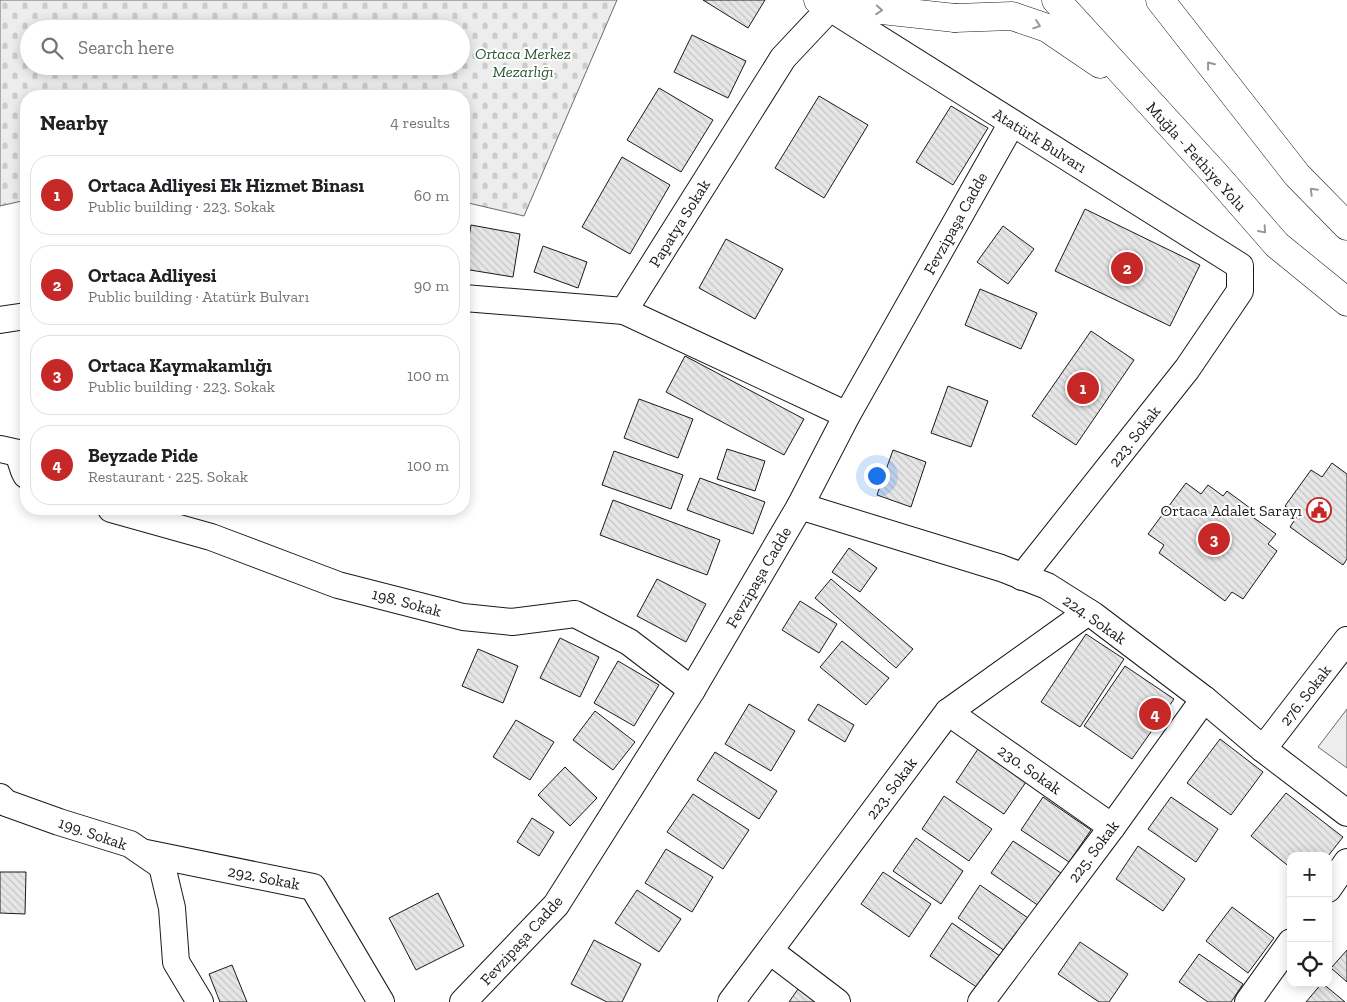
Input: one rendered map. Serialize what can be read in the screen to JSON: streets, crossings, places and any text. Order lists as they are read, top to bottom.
{
  "streets": {
    "main road": ["Muğla - Fethiye Yolu"],
    "street": [
      "Atatürk Bulvarı",
      "Papatya Sokak",
      "Fevzipaşa Cadde",
      "223. Sokak",
      "198. Sokak",
      "224. Sokak",
      "276. Sokak",
      "230. Sokak",
      "199. Sokak",
      "225. Sokak",
      "292. Sokak"
    ]
  },
  "crossings": [
    ["Atatürk Bulvarı", "Papatya Sokak"],
    ["Atatürk Bulvarı", "Fevzipaşa Cadde"],
    ["Atatürk Bulvarı", "223. Sokak"],
    ["Fevzipaşa Cadde", "198. Sokak"],
    ["Fevzipaşa Cadde", "224. Sokak"],
    ["223. Sokak", "224. Sokak"],
    ["223. Sokak", "230. Sokak"],
    ["224. Sokak", "276. Sokak"],
    ["224. Sokak", "225. Sokak"],
    ["230. Sokak", "225. Sokak"],
    ["199. Sokak", "292. Sokak"]
  ],
  "parks": ["Ortaca Merkez Mezarlığı"],
  "places": {
    "public building": ["Ortaca Adalet Sarayı"]
  },
  "page": {
    "search": "Search here",
    "heading": ["Nearby", "4 results"],
    "list": [
      {
        "mark": "1",
        "name": "Ortaca Adliyesi Ek Hizmet Binası",
        "note": "Public building · 223. Sokak",
        "value": "60 m"
      },
      {
        "mark": "2",
        "name": "Ortaca Adliyesi",
        "note": "Public building · Atatürk Bulvarı",
        "value": "90 m"
      },
      {
        "mark": "3",
        "name": "Ortaca Kaymakamlığı",
        "note": "Public building · 223. Sokak",
        "value": "100 m"
      },
      {
        "mark": "4",
        "name": "Beyzade Pide",
        "note": "Restaurant · 225. Sokak",
        "value": "100 m"
      }
    ],
    "pins": [
      "2",
      "1",
      "3",
      "4"
    ],
    "map_buttons": ["+", "−"]
  }
}
